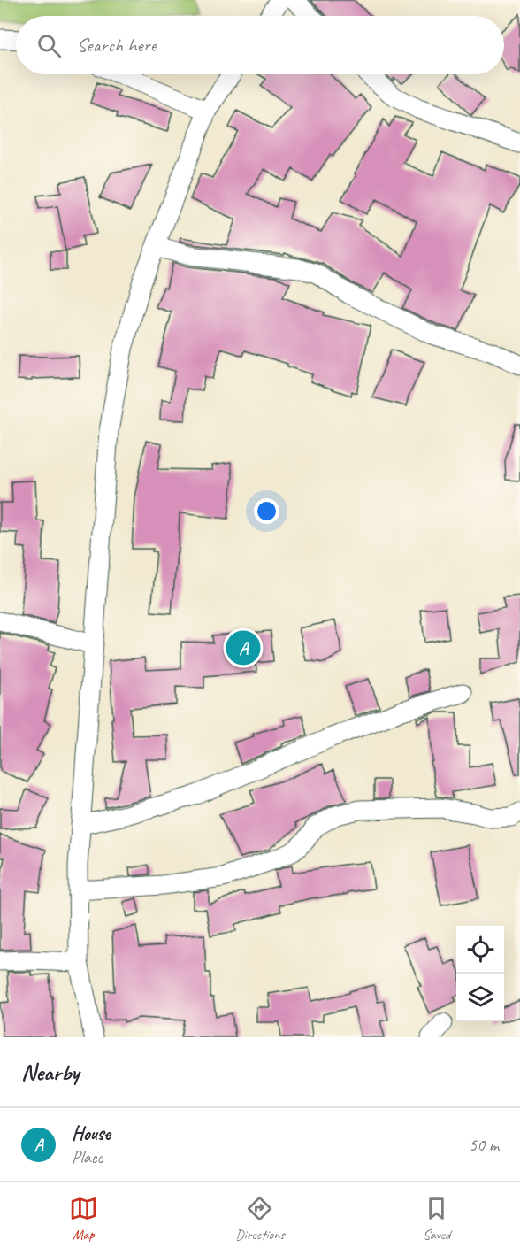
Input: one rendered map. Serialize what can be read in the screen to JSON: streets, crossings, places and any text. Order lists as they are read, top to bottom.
{
  "page": {
    "search": "Search here",
    "pins": "A",
    "heading": "Nearby",
    "list": [
      {
        "mark": "A",
        "name": "House",
        "note": "Place",
        "value": "50 m"
      }
    ],
    "nav": ["Map", "Directions", "Saved"]
  }
}
